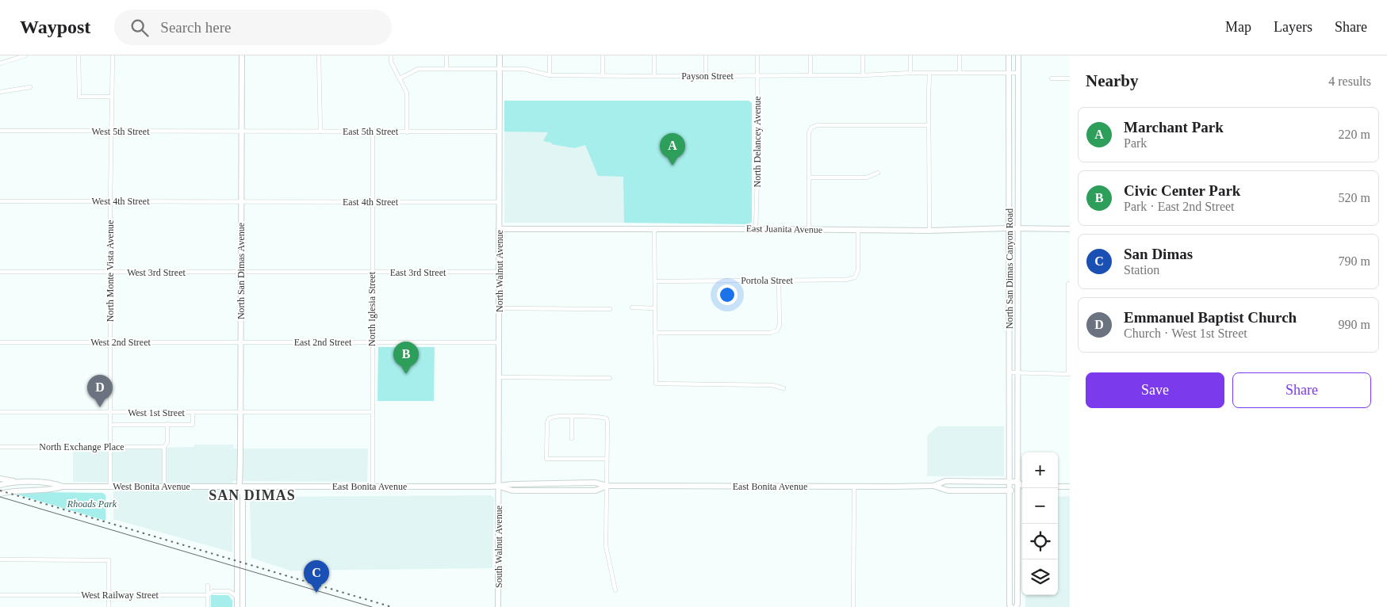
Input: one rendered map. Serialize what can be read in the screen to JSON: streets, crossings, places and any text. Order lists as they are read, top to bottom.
{
  "streets": {
    "main road": [
      "East Juanita Avenue",
      "North San Dimas Canyon Road",
      "North San Dimas Avenue",
      "North Walnut Avenue",
      "West Bonita Avenue",
      "East Bonita Avenue",
      "South Walnut Avenue"
    ],
    "street": [
      "Payson Street",
      "West 5th Street",
      "East 5th Street",
      "North Delancey Avenue",
      "West 4th Street",
      "East 4th Street",
      "North Monte Vista Avenue",
      "West 3rd Street",
      "East 3rd Street",
      "Portola Street",
      "North Iglesia Street",
      "West 2nd Street",
      "East 2nd Street",
      "West 1st Street",
      "North Exchange Place",
      "West Railway Street"
    ]
  },
  "crossings": [
    ["Payson Street", "North Delancey Avenue"],
    ["Payson Street", "North San Dimas Canyon Road"],
    ["Payson Street", "North Walnut Avenue"],
    ["West 5th Street", "East 5th Street"],
    ["West 5th Street", "North Monte Vista Avenue"],
    ["West 5th Street", "North San Dimas Avenue"],
    ["East 5th Street", "North San Dimas Avenue"],
    ["East 5th Street", "North Walnut Avenue"],
    ["East 5th Street", "North Iglesia Street"],
    ["North Delancey Avenue", "East Juanita Avenue"],
    ["West 4th Street", "East 4th Street"],
    ["West 4th Street", "North Monte Vista Avenue"],
    ["West 4th Street", "North San Dimas Avenue"],
    ["East 4th Street", "North San Dimas Avenue"],
    ["East 4th Street", "North Walnut Avenue"],
    ["East 4th Street", "North Iglesia Street"],
    ["East Juanita Avenue", "North San Dimas Canyon Road"],
    ["East Juanita Avenue", "North Walnut Avenue"],
    ["East Juanita Avenue", "Portola Street"],
    ["North San Dimas Canyon Road", "East Bonita Avenue"],
    ["North Monte Vista Avenue", "West 3rd Street"],
    ["North Monte Vista Avenue", "West 2nd Street"],
    ["North Monte Vista Avenue", "West 1st Street"],
    ["North Monte Vista Avenue", "North Exchange Place"],
    ["North Monte Vista Avenue", "West Bonita Avenue"],
    ["North San Dimas Avenue", "West 3rd Street"],
    ["North San Dimas Avenue", "East 3rd Street"],
    ["North San Dimas Avenue", "West 2nd Street"],
    ["North San Dimas Avenue", "East 2nd Street"],
    ["North San Dimas Avenue", "West 1st Street"],
    ["North San Dimas Avenue", "West Bonita Avenue"],
    ["North San Dimas Avenue", "East Bonita Avenue"],
    ["North Walnut Avenue", "East 3rd Street"],
    ["North Walnut Avenue", "East 2nd Street"],
    ["North Walnut Avenue", "East Bonita Avenue"],
    ["North Walnut Avenue", "South Walnut Avenue"],
    ["West 3rd Street", "East 3rd Street"],
    ["East 3rd Street", "North Iglesia Street"],
    ["North Iglesia Street", "East 2nd Street"],
    ["North Iglesia Street", "West 1st Street"],
    ["North Iglesia Street", "East Bonita Avenue"],
    ["West 2nd Street", "East 2nd Street"],
    ["West Bonita Avenue", "East Bonita Avenue"],
    ["East Bonita Avenue", "South Walnut Avenue"]
  ],
  "districts": ["SAN DIMAS"],
  "parks": ["Rhoads Park"],
  "page": {
    "header": "Waypost",
    "search": "Search here",
    "nav": ["Map", "Layers", "Share"],
    "heading": ["Nearby", "4 results"],
    "list": [
      {
        "mark": "A",
        "name": "Marchant Park",
        "note": "Park",
        "value": "220 m"
      },
      {
        "mark": "B",
        "name": "Civic Center Park",
        "note": "Park · East 2nd Street",
        "value": "520 m"
      },
      {
        "mark": "C",
        "name": "San Dimas",
        "note": "Station",
        "value": "790 m"
      },
      {
        "mark": "D",
        "name": "Emmanuel Baptist Church",
        "note": "Church · West 1st Street",
        "value": "990 m"
      }
    ],
    "pins": [
      "A",
      "B",
      "D",
      "C"
    ],
    "buttons": ["Save", "Share"],
    "map_buttons": ["+", "−"]
  }
}
